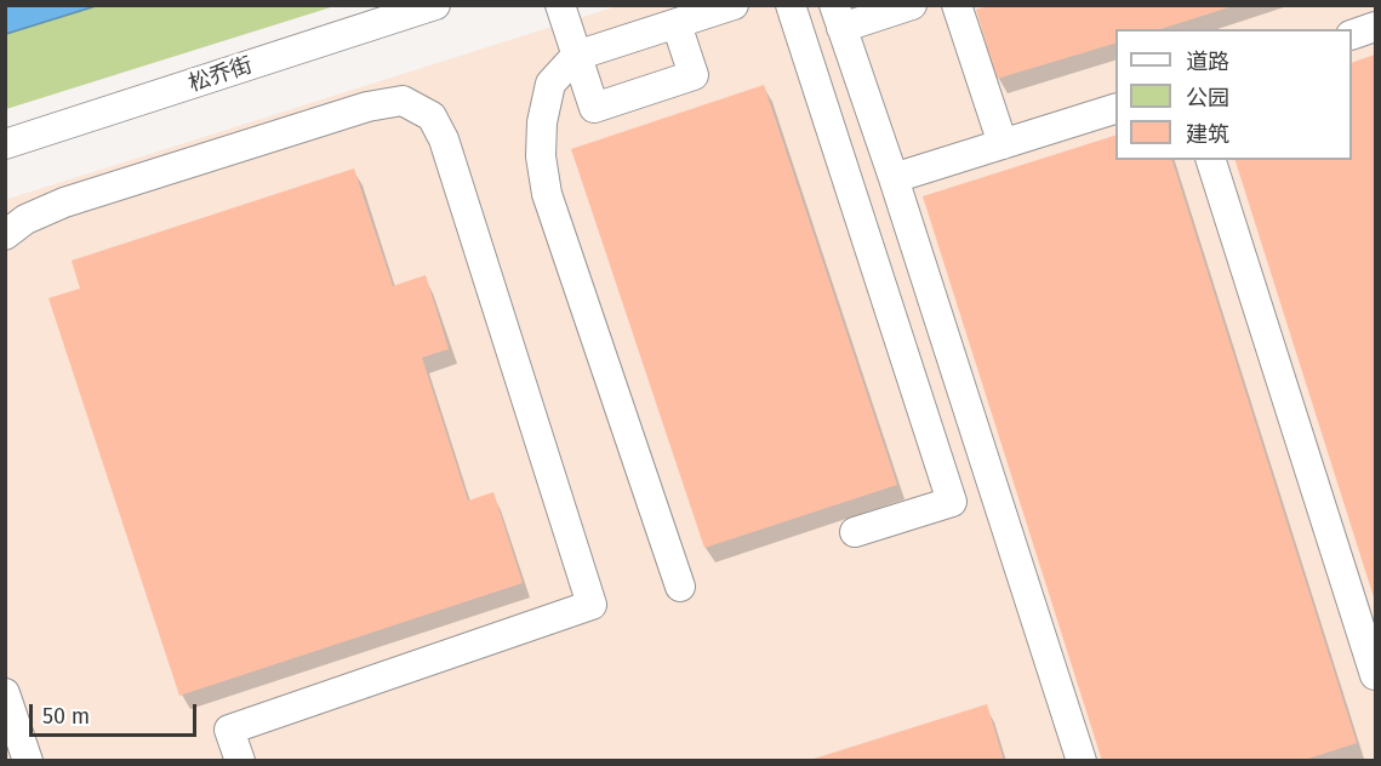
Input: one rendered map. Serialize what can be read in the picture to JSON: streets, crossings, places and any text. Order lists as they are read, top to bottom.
{
  "streets": {
    "street": ["松乔街"]
  },
  "legend": ["道路", "公园", "建筑"],
  "scale_bar": "50 m"
}
